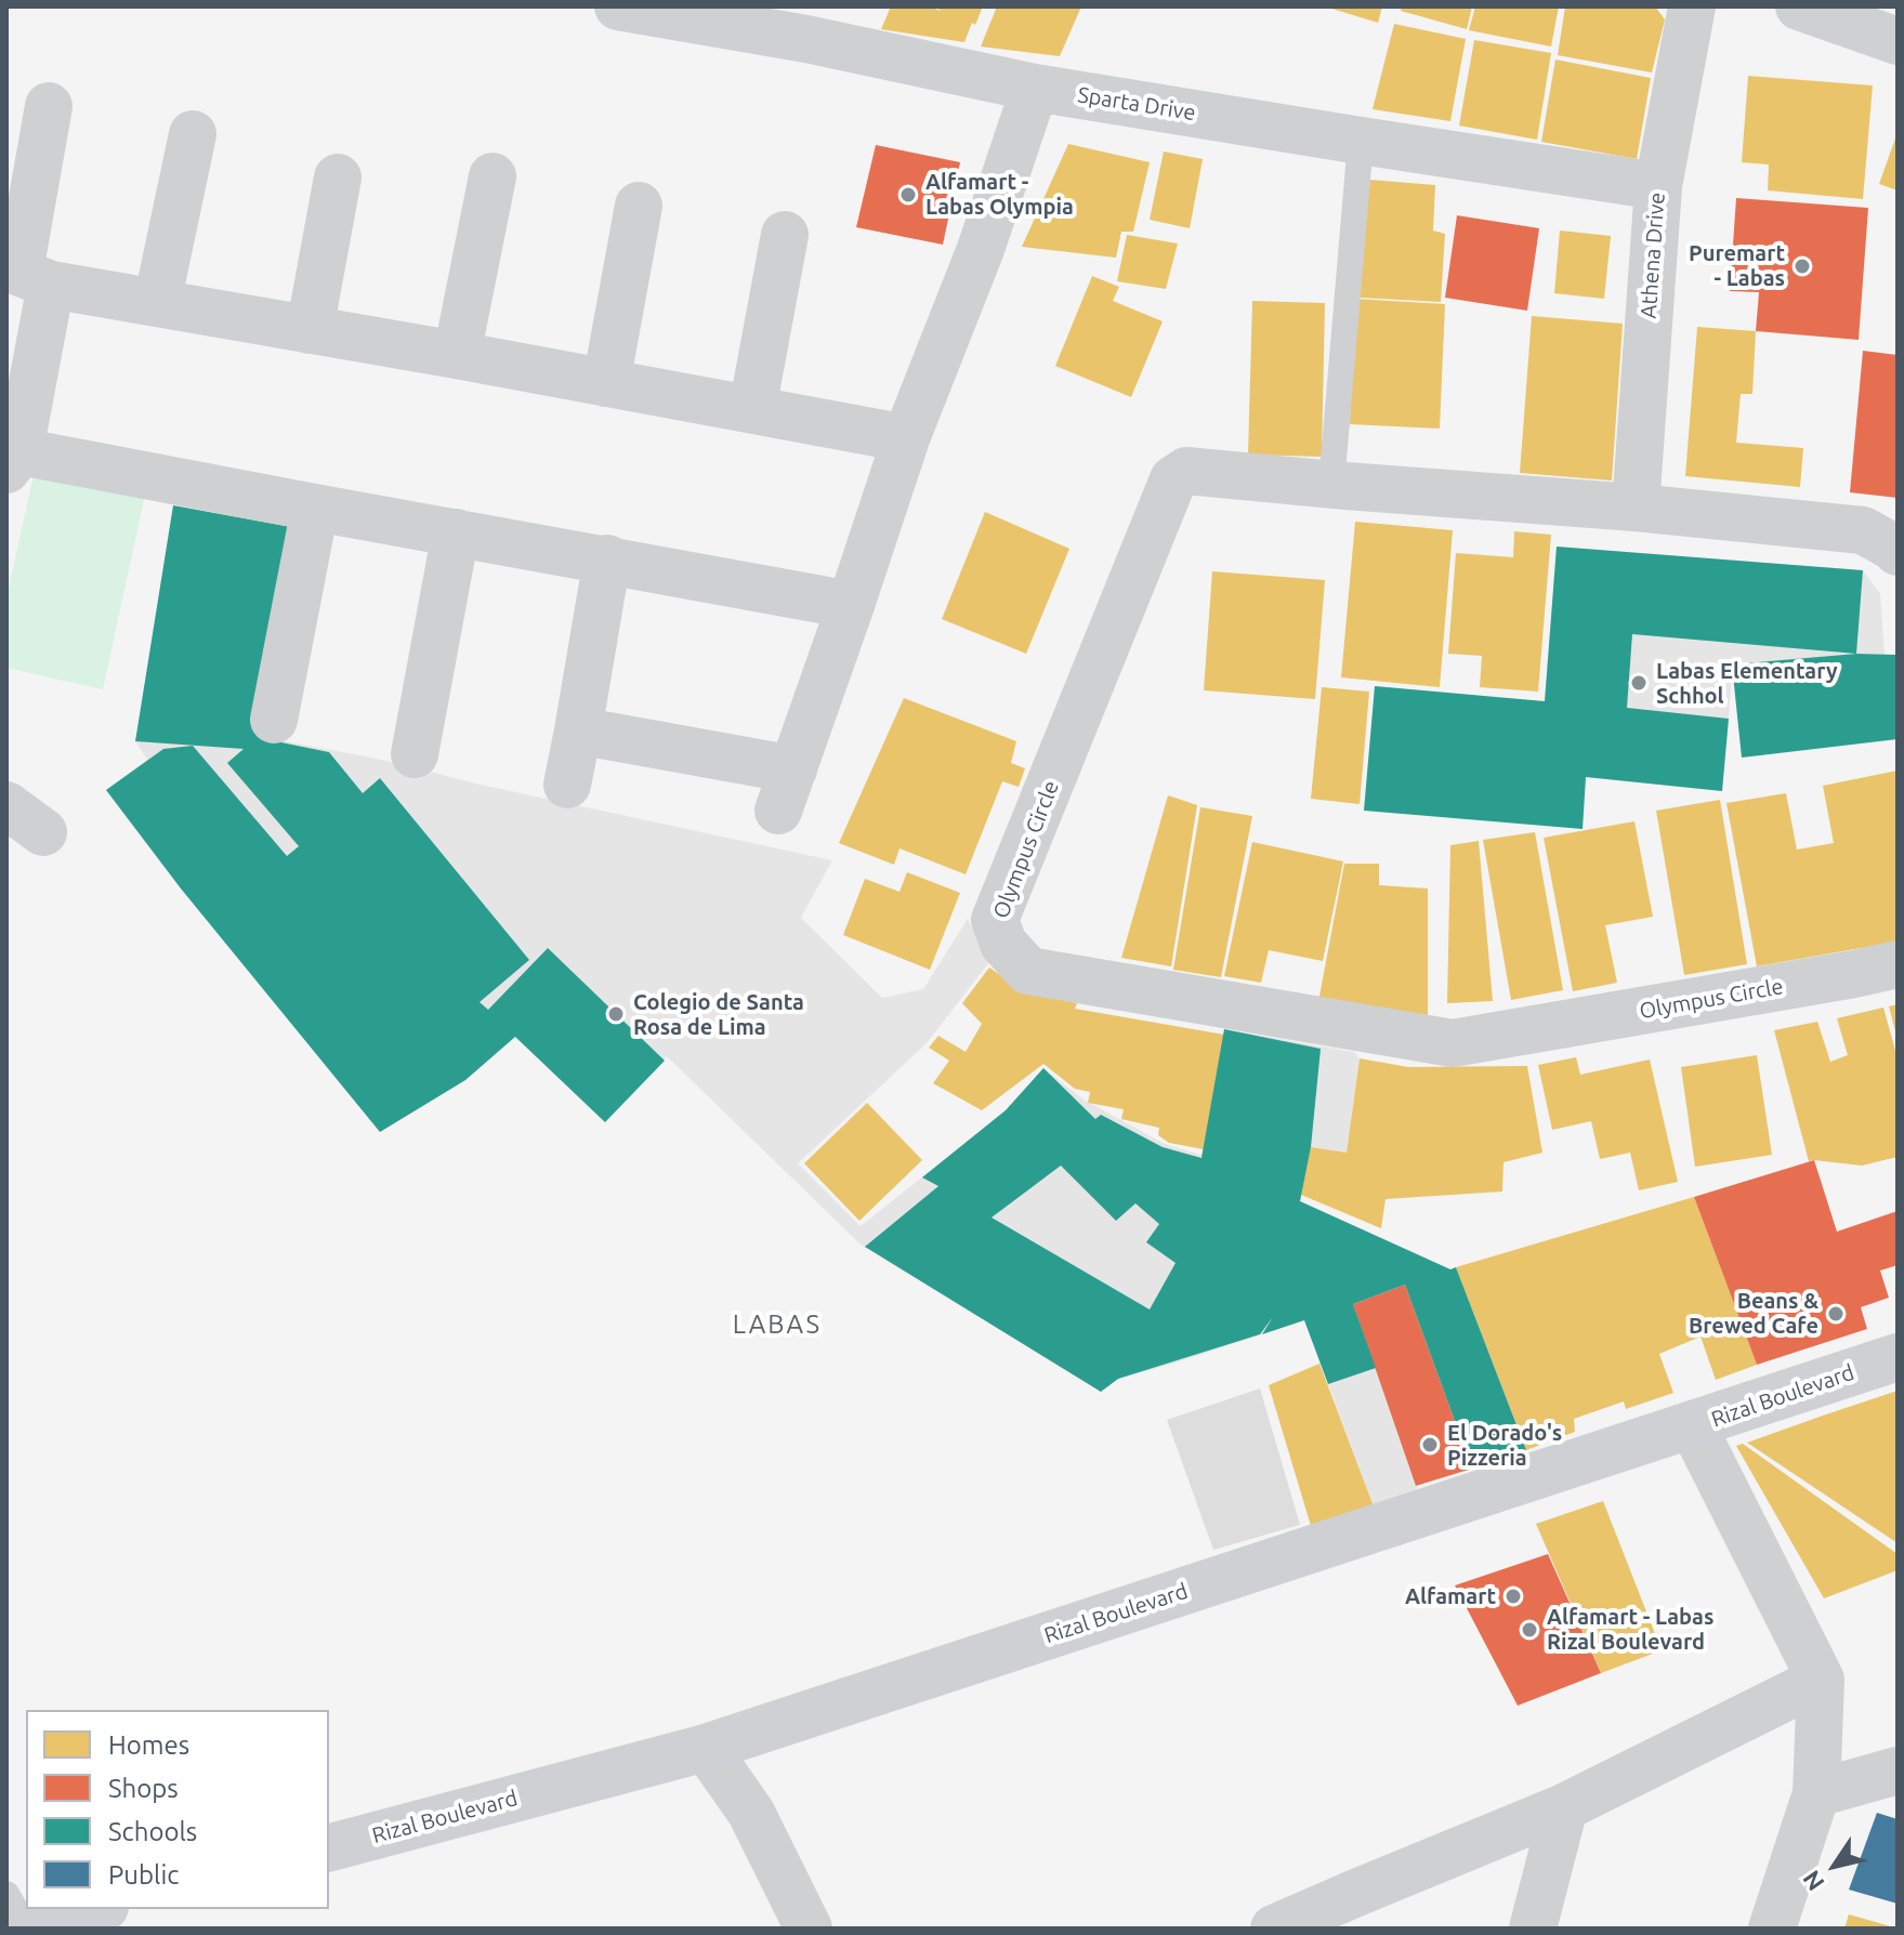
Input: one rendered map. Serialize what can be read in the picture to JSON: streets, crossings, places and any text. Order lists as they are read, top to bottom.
{
  "streets": {
    "main road": ["Rizal Boulevard"],
    "street": ["Sparta Drive", "Athena Drive", "Olympus Circle"]
  },
  "crossings": [
    ["Sparta Drive", "Athena Drive"],
    ["Athena Drive", "Olympus Circle"]
  ],
  "districts": ["LABAS"],
  "places": [
    "Alfamart - Labas Olympia",
    "Puremart - Labas",
    "Labas Elementary Schhol",
    "Colegio de Santa Rosa de Lima",
    "Beans & Brewed Cafe",
    "El Dorado's Pizzeria",
    "Alfamart",
    "Alfamart - Labas Rizal Boulevard"
  ],
  "legend": [
    "Homes",
    "Shops",
    "Schools",
    "Public"
  ],
  "north": "bottom left"
}
